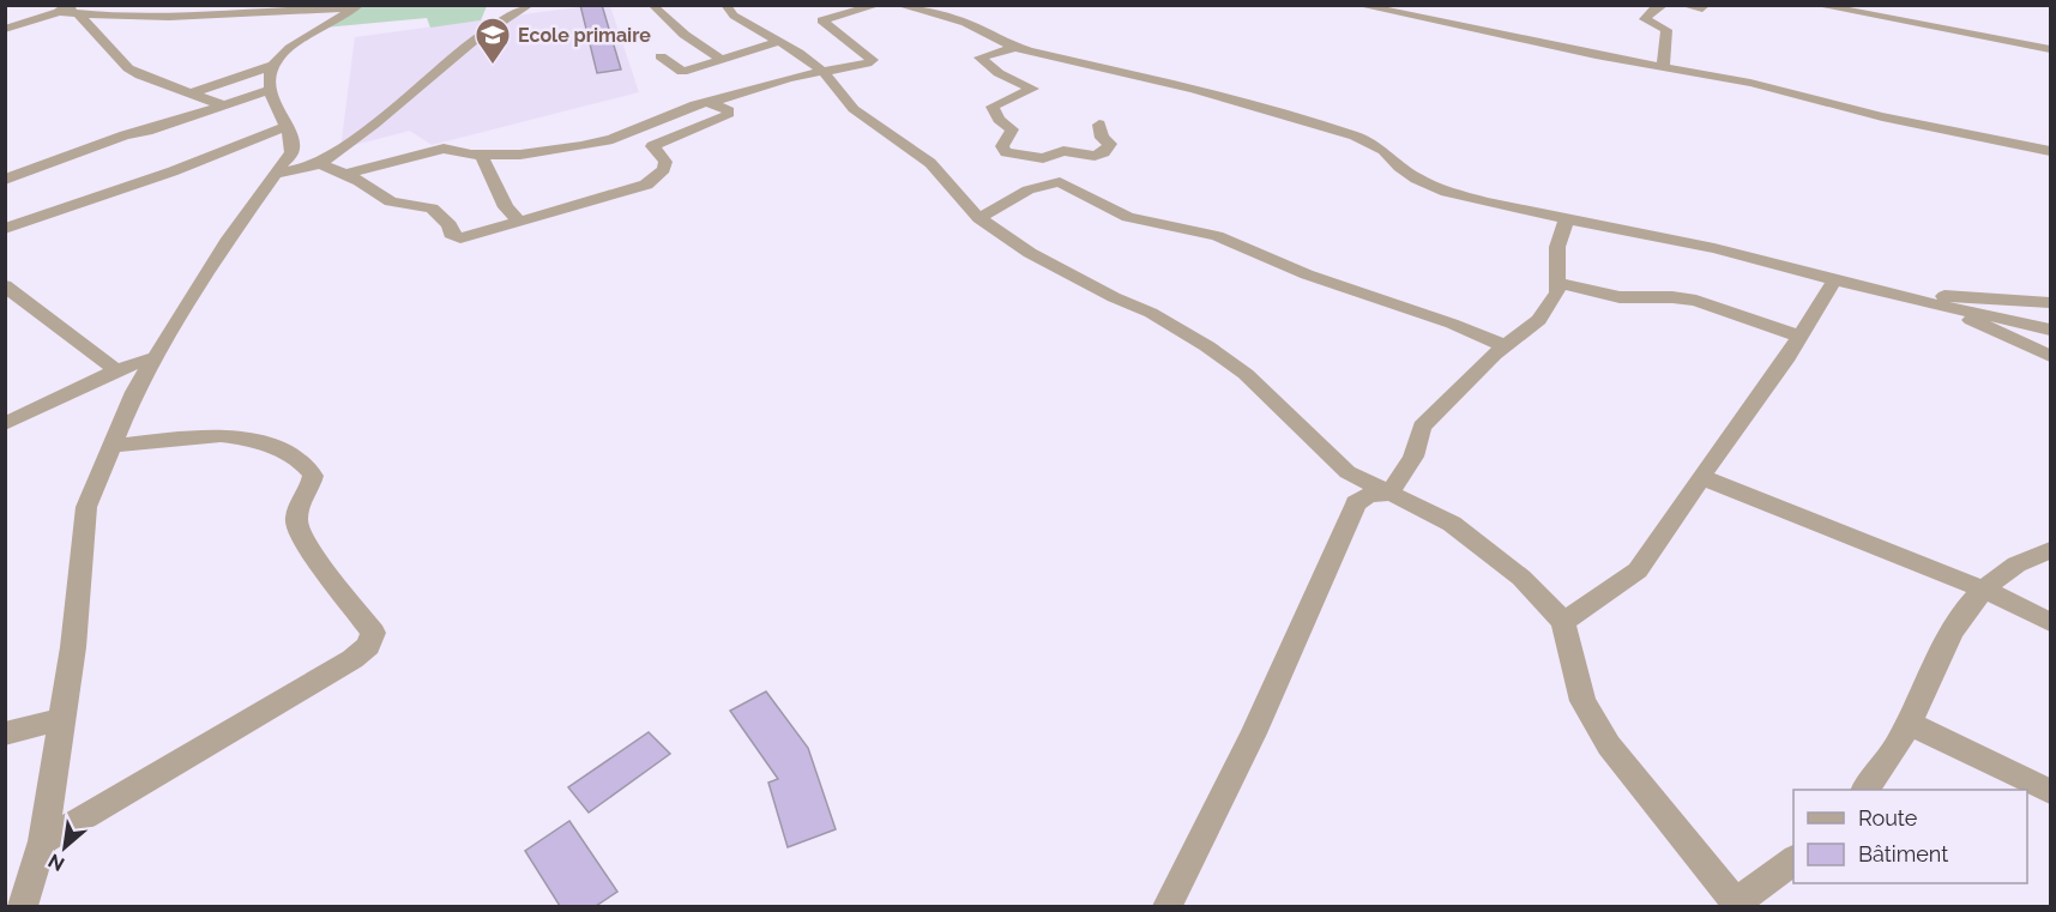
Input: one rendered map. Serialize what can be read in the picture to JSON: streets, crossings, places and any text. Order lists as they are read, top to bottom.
{
  "places": {
    "school or university": ["Ecole primaire"]
  },
  "legend": ["Route", "Bâtiment"],
  "north": "bottom left"
}
